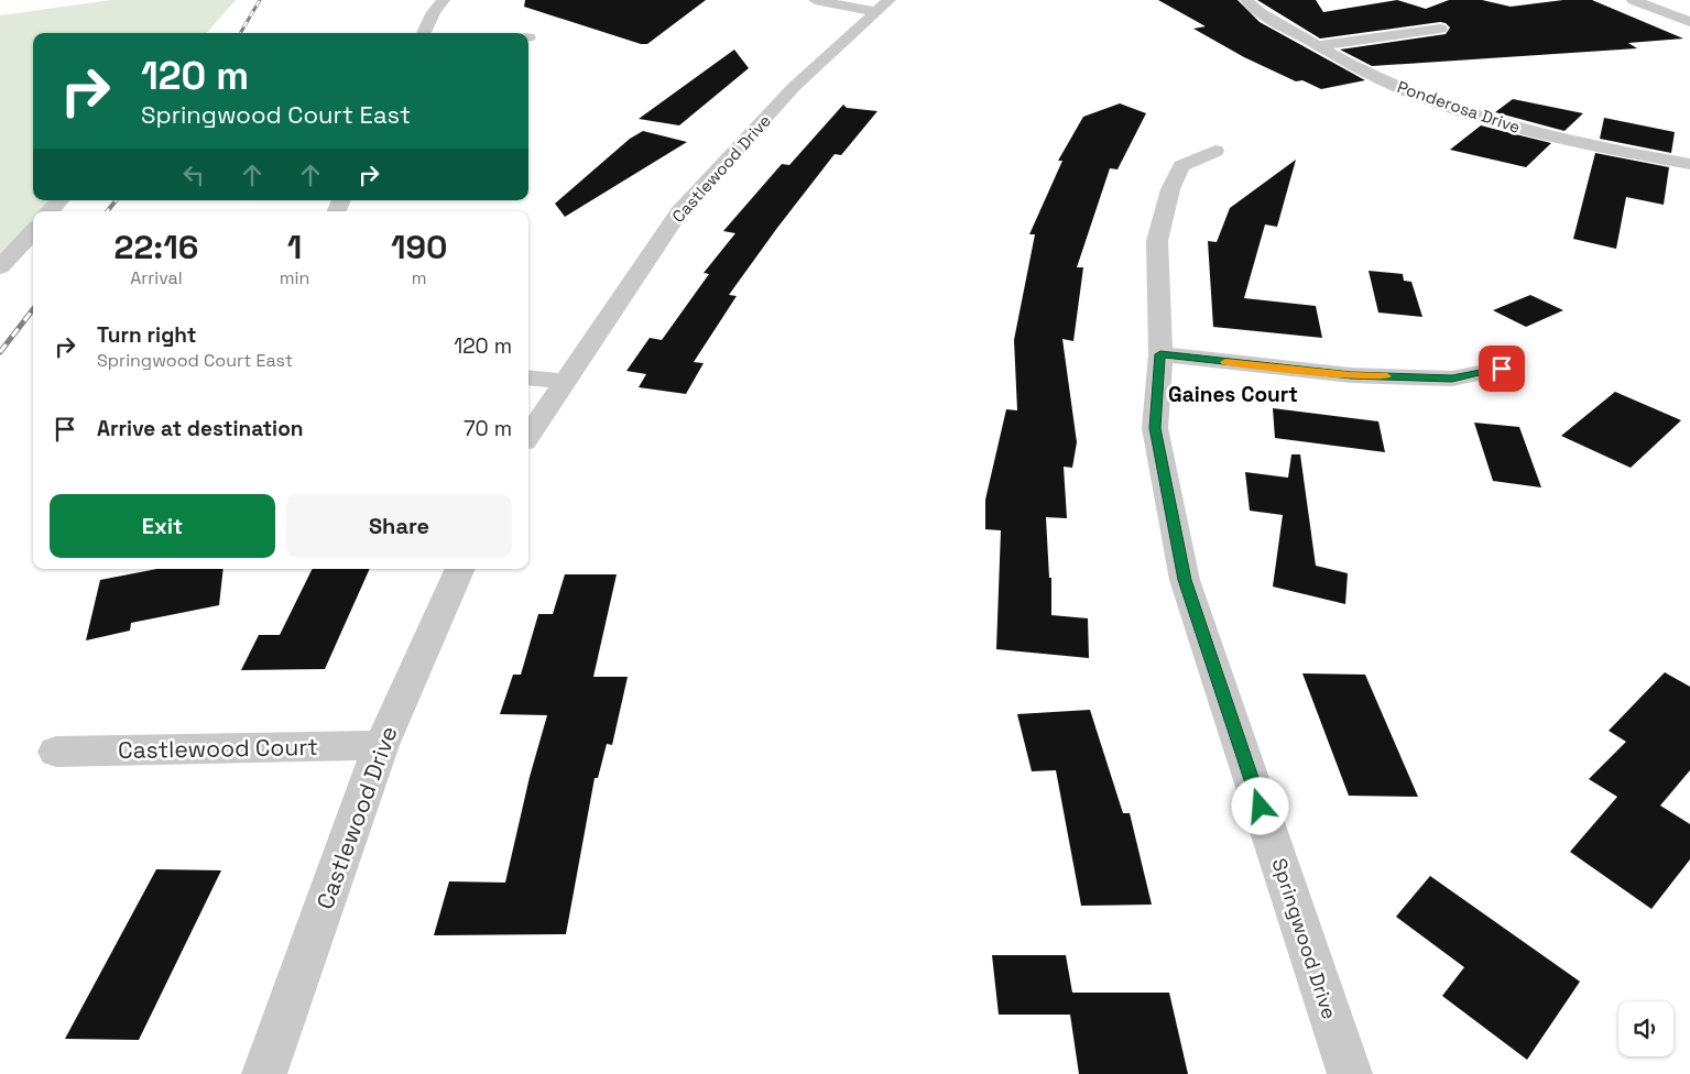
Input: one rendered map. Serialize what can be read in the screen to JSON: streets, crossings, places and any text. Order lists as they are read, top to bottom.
{
  "streets": {
    "street": [
      "Ponderosa Drive",
      "Castlewood Drive",
      "Castlewood Court",
      "Springwood Drive"
    ]
  },
  "crossings": [
    ["Castlewood Drive", "Castlewood Court"]
  ],
  "districts": ["Gaines Court"],
  "page": {
    "turn": ["120 m", "Springwood Court East"],
    "eta": [
      "22:16",
      "Arrival",
      "1",
      "min",
      "190",
      "m"
    ],
    "list": [
      {
        "name": "Turn right",
        "note": "Springwood Court East",
        "value": "120 m"
      },
      {
        "name": "Arrive at destination",
        "value": "70 m"
      }
    ],
    "buttons": ["Exit", "Share"]
  }
}
